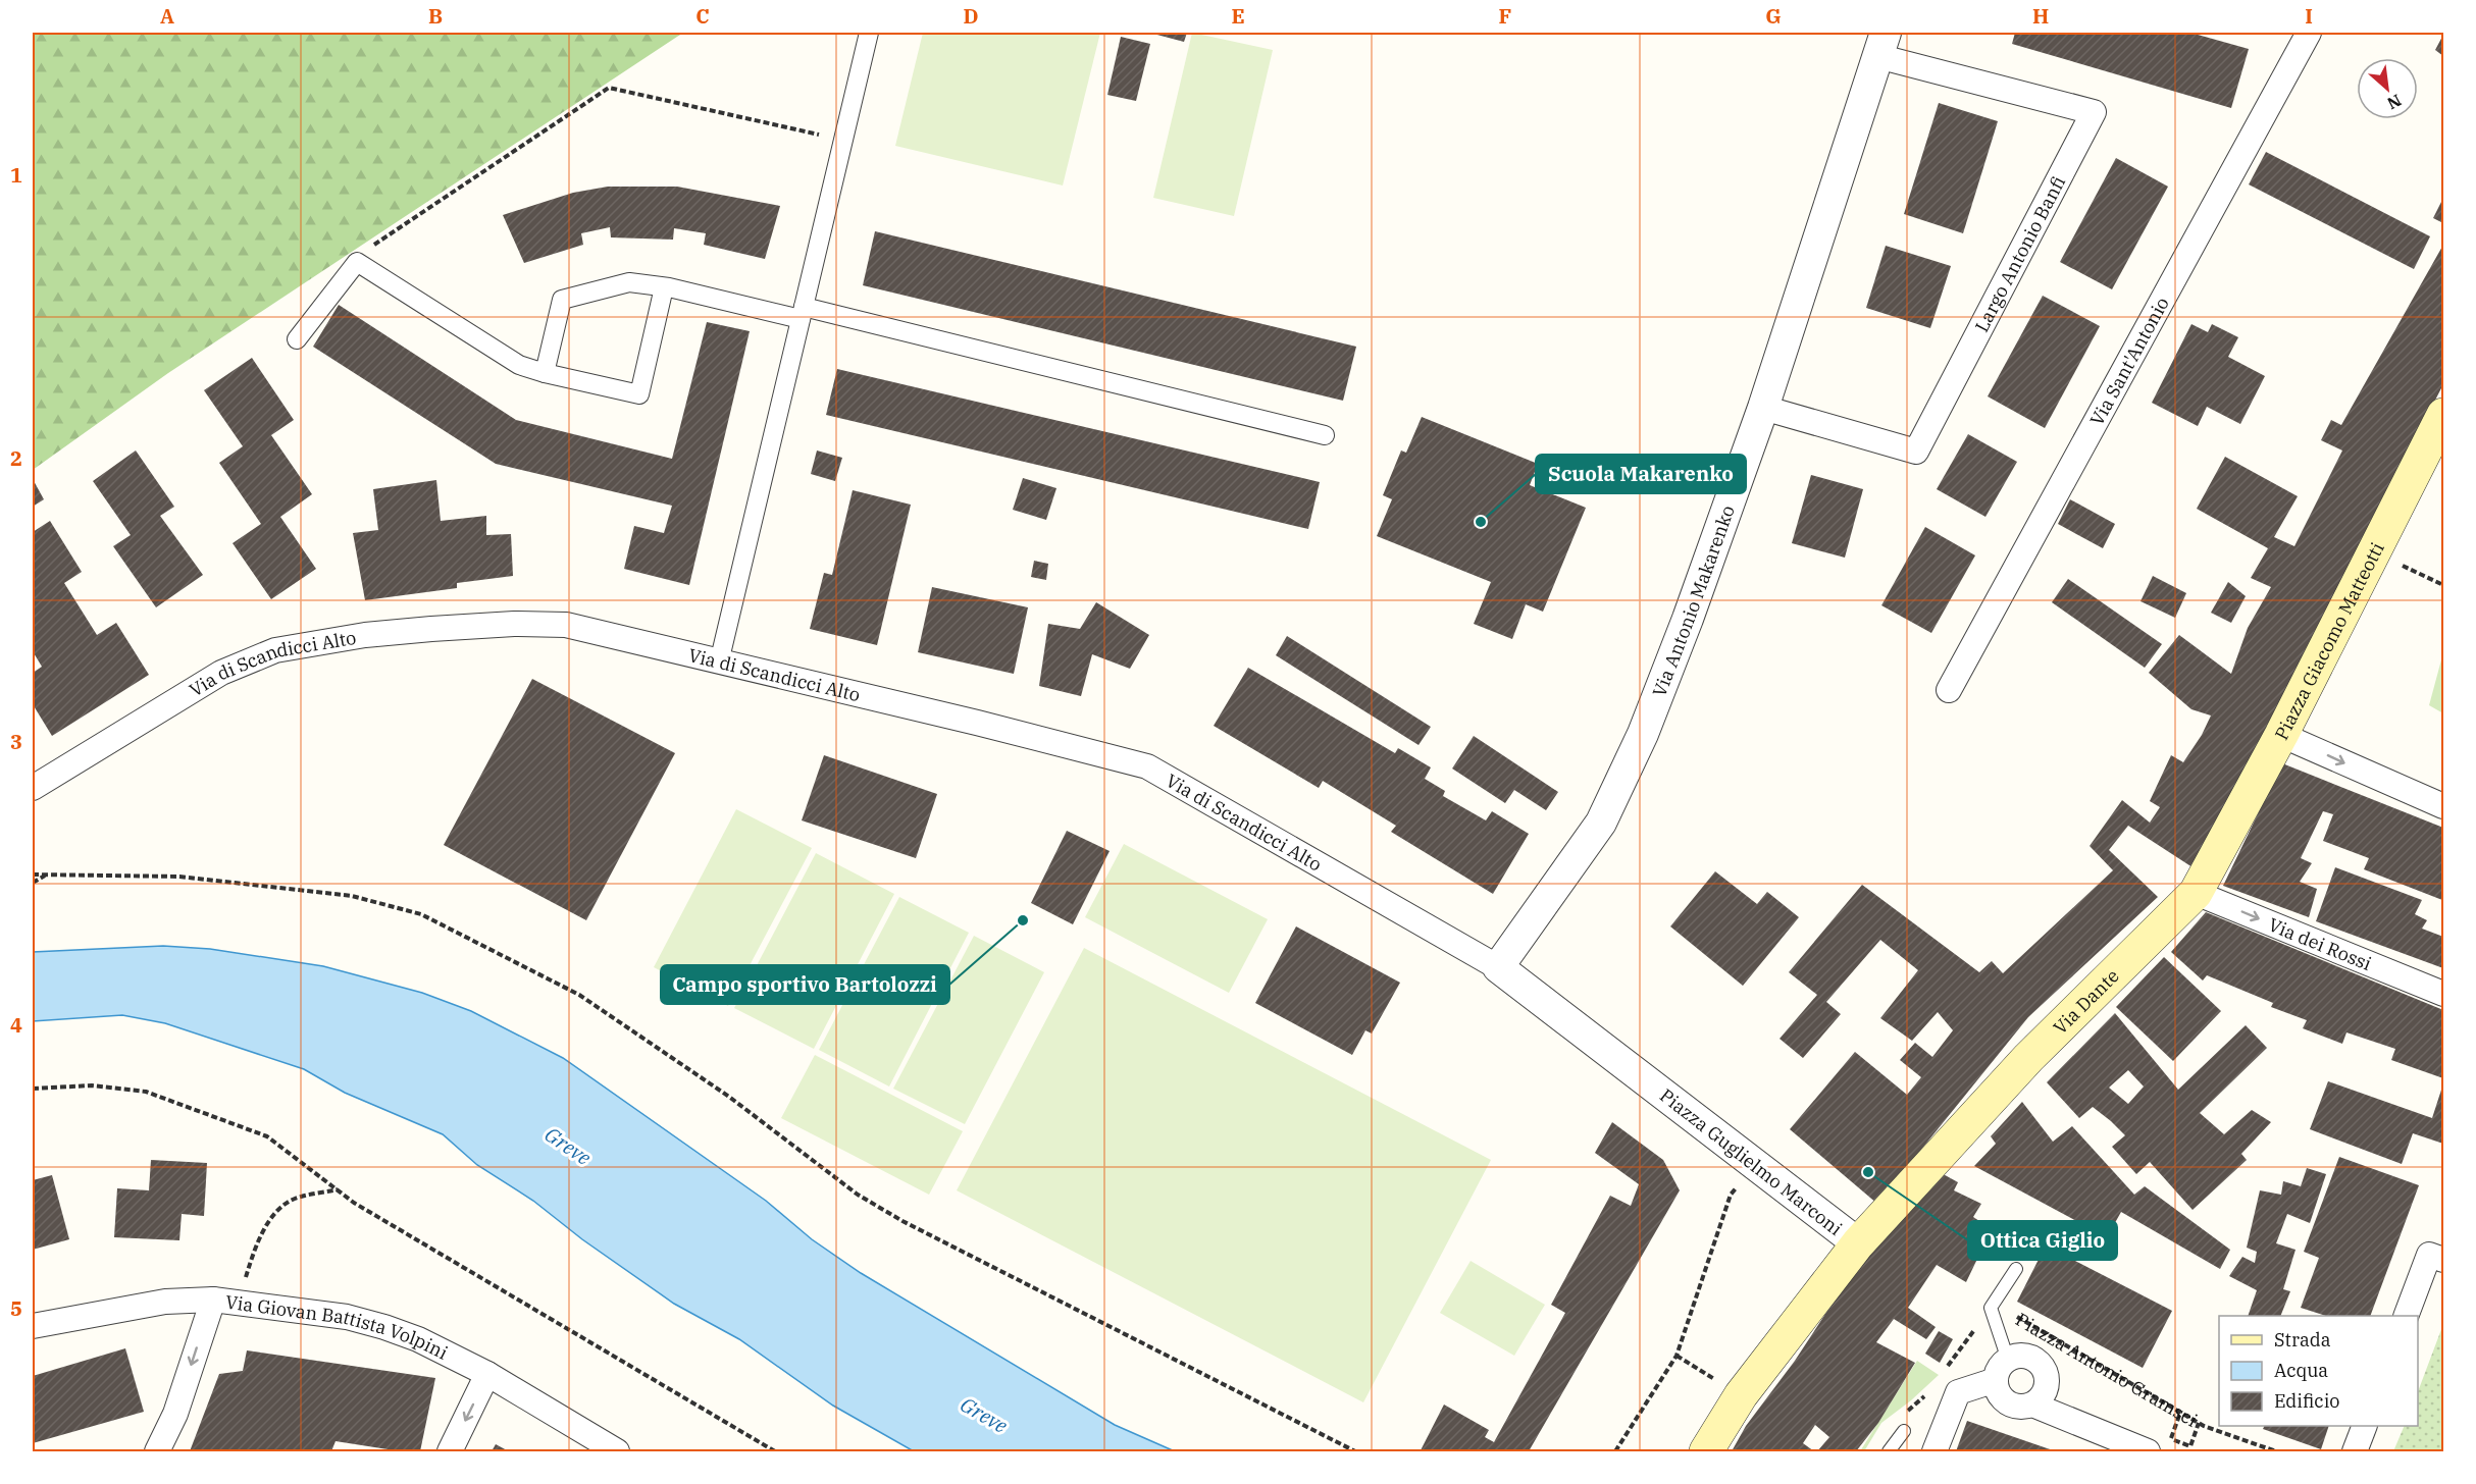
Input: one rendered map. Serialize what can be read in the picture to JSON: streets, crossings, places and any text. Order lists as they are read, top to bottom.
{
  "streets": {
    "main road": ["Piazza Giacomo Matteotti", "Via Dante", "Piazza Guglielmo Marconi"],
    "street": [
      "Largo Antonio Banfi",
      "Via Sant'Antonio",
      "Via Antonio Makarenko",
      "Via di Scandicci Alto",
      "Via dei Rossi",
      "Via Giovan Battista Volpini"
    ],
    "lane": ["Piazza Antonio Gramsci"]
  },
  "crossings": [
    ["Largo Antonio Banfi", "Via Antonio Makarenko"],
    ["Via Antonio Makarenko", "Via di Scandicci Alto"],
    ["Via Antonio Makarenko", "Piazza Guglielmo Marconi"],
    ["Piazza Giacomo Matteotti", "Via Dante"],
    ["Via di Scandicci Alto", "Piazza Guglielmo Marconi"],
    ["Via dei Rossi", "Via Dante"],
    ["Via Dante", "Piazza Guglielmo Marconi"]
  ],
  "one_way": ["Via dei Rossi"],
  "water": ["Greve"],
  "places": ["Scuola Makarenko", "Campo sportivo Bartolozzi", "Ottica Giglio"],
  "legend": ["Strada", "Acqua", "Edificio"],
  "north": "bottom right",
  "grid": {
    "columns": [
      "A",
      "B",
      "C",
      "D",
      "E",
      "F",
      "G",
      "H",
      "I"
    ],
    "rows": [
      "1",
      "2",
      "3",
      "4",
      "5"
    ]
  }
}
